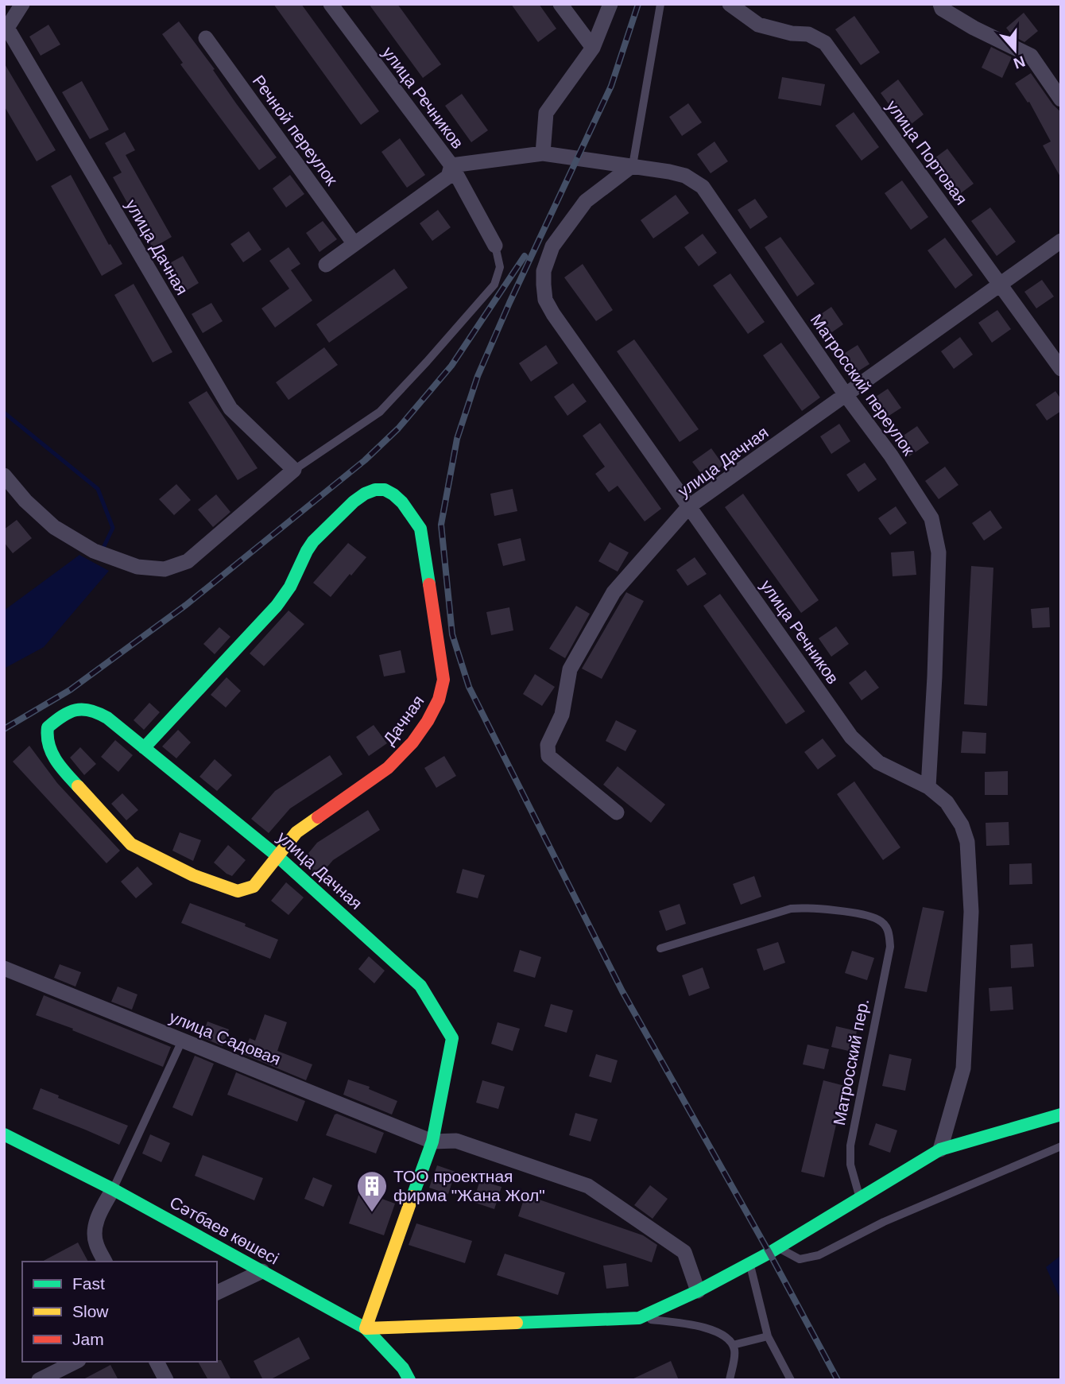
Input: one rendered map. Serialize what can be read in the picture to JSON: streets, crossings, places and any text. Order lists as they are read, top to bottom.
{
  "streets": {
    "street": [
      "улица Речников",
      "Речной переулок",
      "улица Портовая",
      "улица Дачная",
      "Матросский переулок",
      "Дачная",
      "улица Садовая",
      "Сәтбаев көшесі"
    ],
    "lane": ["Матросский пер."]
  },
  "crossings": [
    ["улица Речников", "улица Дачная"],
    ["улица Речников", "Матросский переулок"],
    ["улица Портовая", "улица Дачная"],
    ["улица Дачная", "Матросский переулок"],
    ["улица Дачная", "Дачная"],
    ["улица Дачная", "улица Садовая"]
  ],
  "places": {
    "building": ["ТОО проектная фирма \"Жана Жол\""]
  },
  "legend": ["Fast", "Slow", "Jam"],
  "north": "bottom"
}
